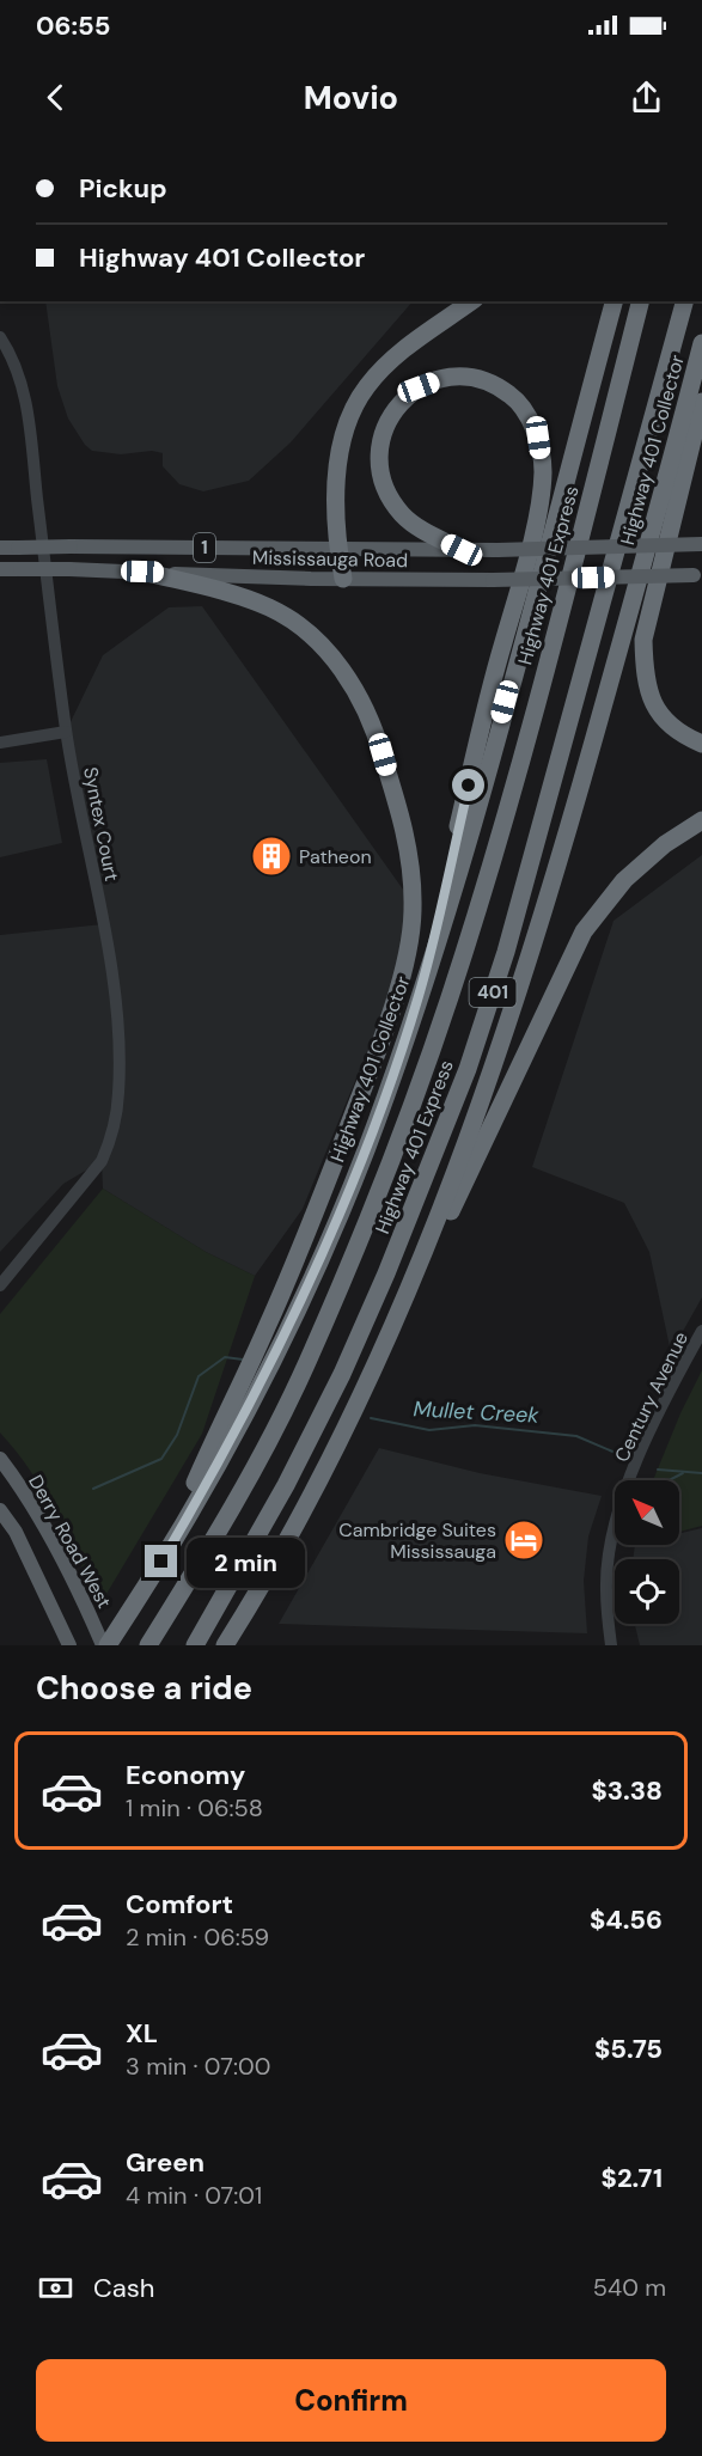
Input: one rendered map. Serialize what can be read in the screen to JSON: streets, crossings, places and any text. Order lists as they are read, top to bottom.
{
  "streets": {
    "highway": ["Highway 401 Collector", "Highway 401 Express", "401"],
    "main road": ["1", "Mississauga Road", "Derry Road West"],
    "street": ["Syntex Court", "Century Avenue"]
  },
  "crossings": [
    ["Highway 401 Collector", "Derry Road West"]
  ],
  "water": ["Mullet Creek"],
  "places": {
    "building": ["Patheon"],
    "hotel": ["Cambridge Suites Mississauga"]
  },
  "north": "top left",
  "page": {
    "status": "06:55",
    "header": "Movio",
    "banner": ["Pickup", "Highway 401 Collector"],
    "bubble": "2 min",
    "heading": "Choose a ride",
    "list": [
      {
        "name": "Economy",
        "note": "1 min · 06:58",
        "value": "$3.38"
      },
      {
        "name": "Comfort",
        "note": "2 min · 06:59",
        "value": "$4.56"
      },
      {
        "name": "XL",
        "note": "3 min · 07:00",
        "value": "$5.75"
      },
      {
        "name": "Green",
        "note": "4 min · 07:01",
        "value": "$2.71"
      }
    ],
    "pay": ["Cash", "540 m"],
    "buttons": "Confirm"
  }
}
